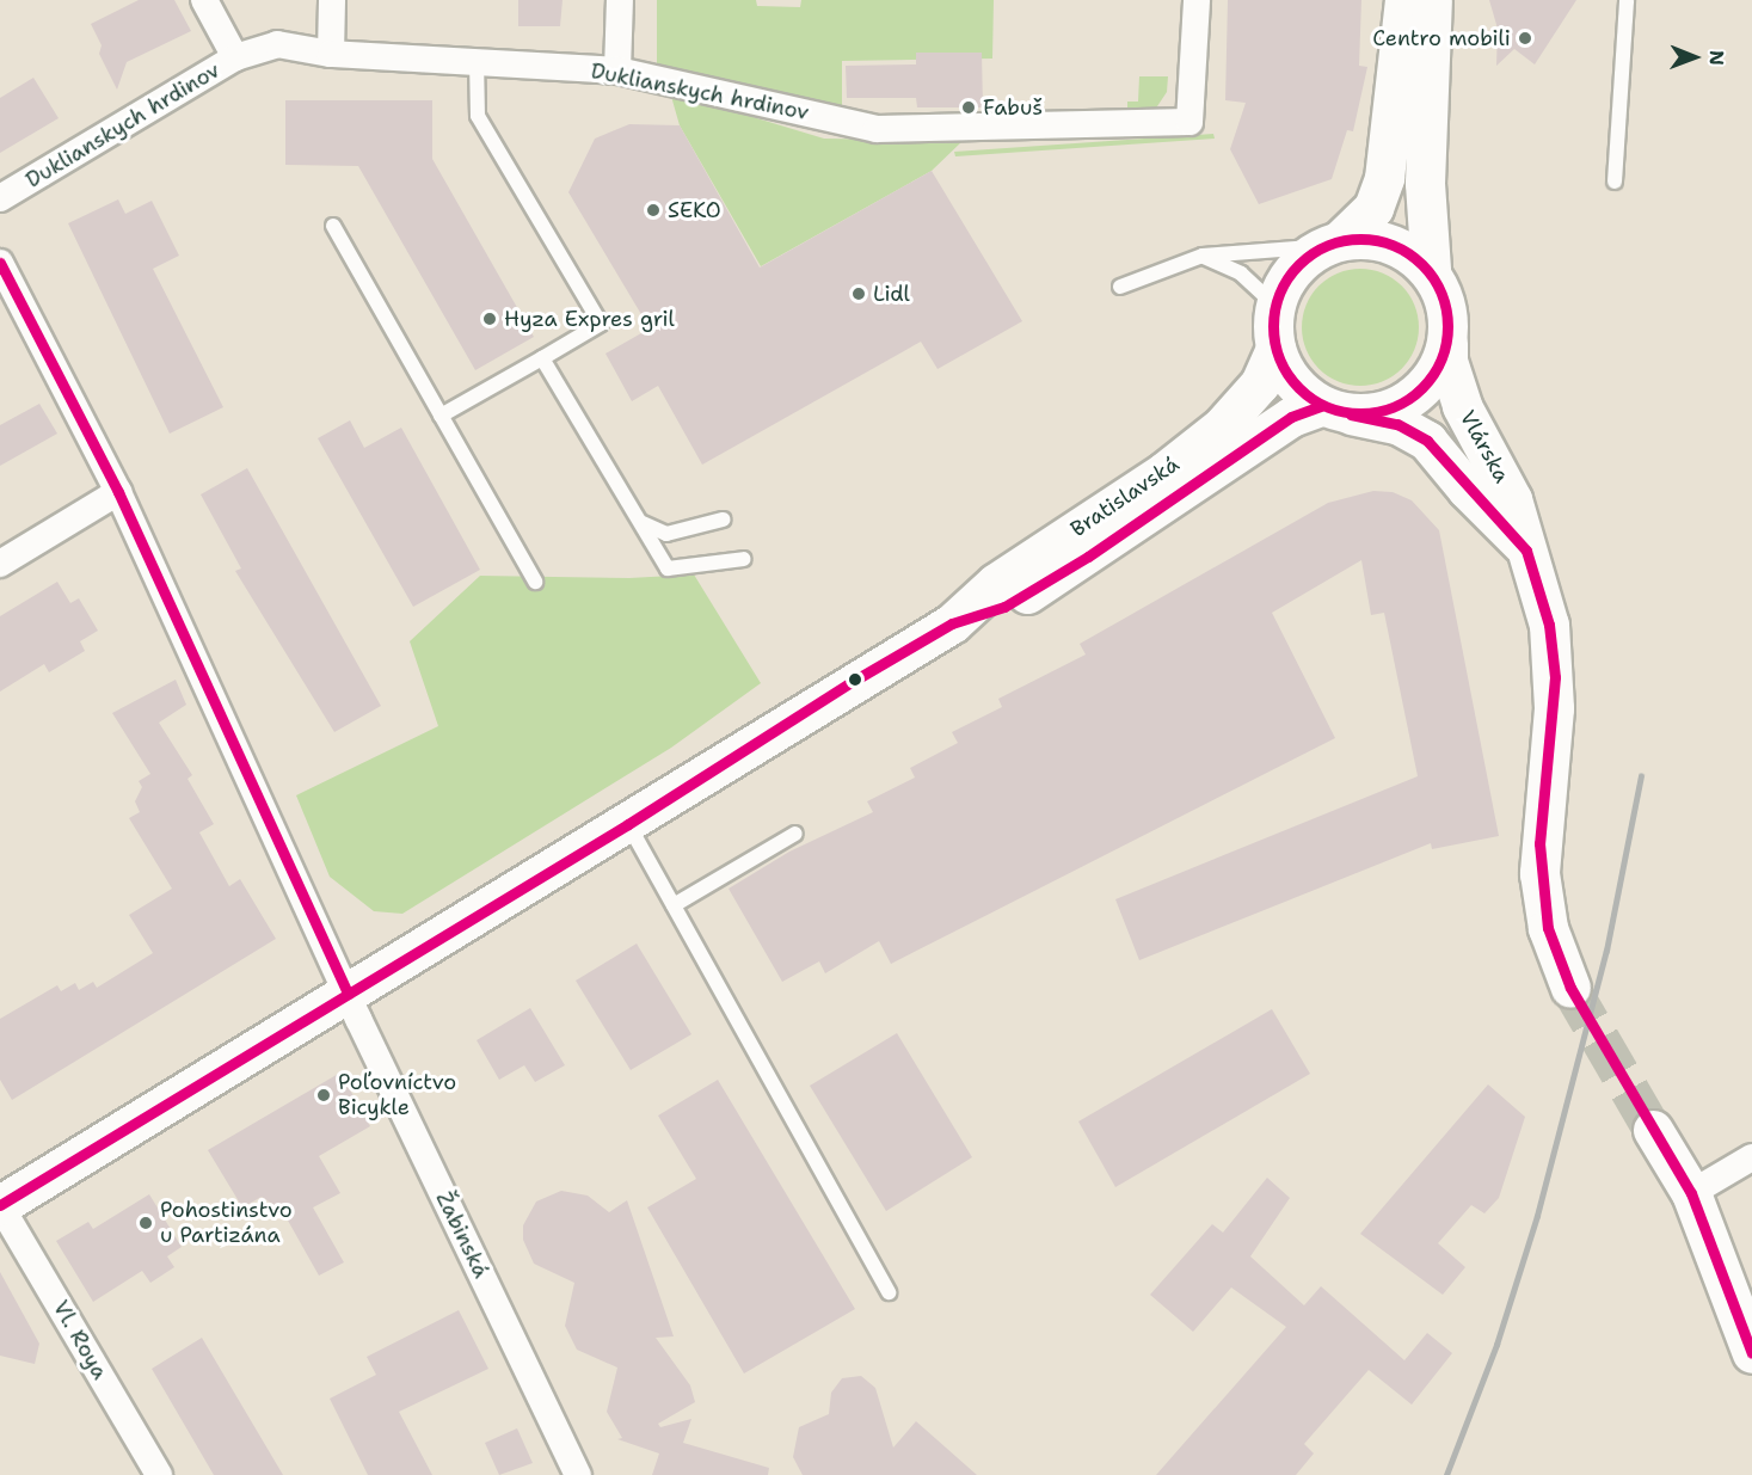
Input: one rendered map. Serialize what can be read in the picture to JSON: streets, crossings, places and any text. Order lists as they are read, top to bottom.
{
  "streets": {
    "main road": ["Vlárska", "Bratislavská"],
    "street": ["Duklianskych hrdinov", "Žabinská", "Vl. Roya"]
  },
  "crossings": [
    ["Vlárska", "Bratislavská"],
    ["Bratislavská", "Žabinská"],
    ["Bratislavská", "Vl. Roya"]
  ],
  "places": [
    "Centro mobili",
    "Fabuš",
    "SEKO",
    "Lidl",
    "Hyza Expres gril",
    "Poľovníctvo Bicykle",
    "Pohostinstvo u Partizána"
  ],
  "north": "right"
}
